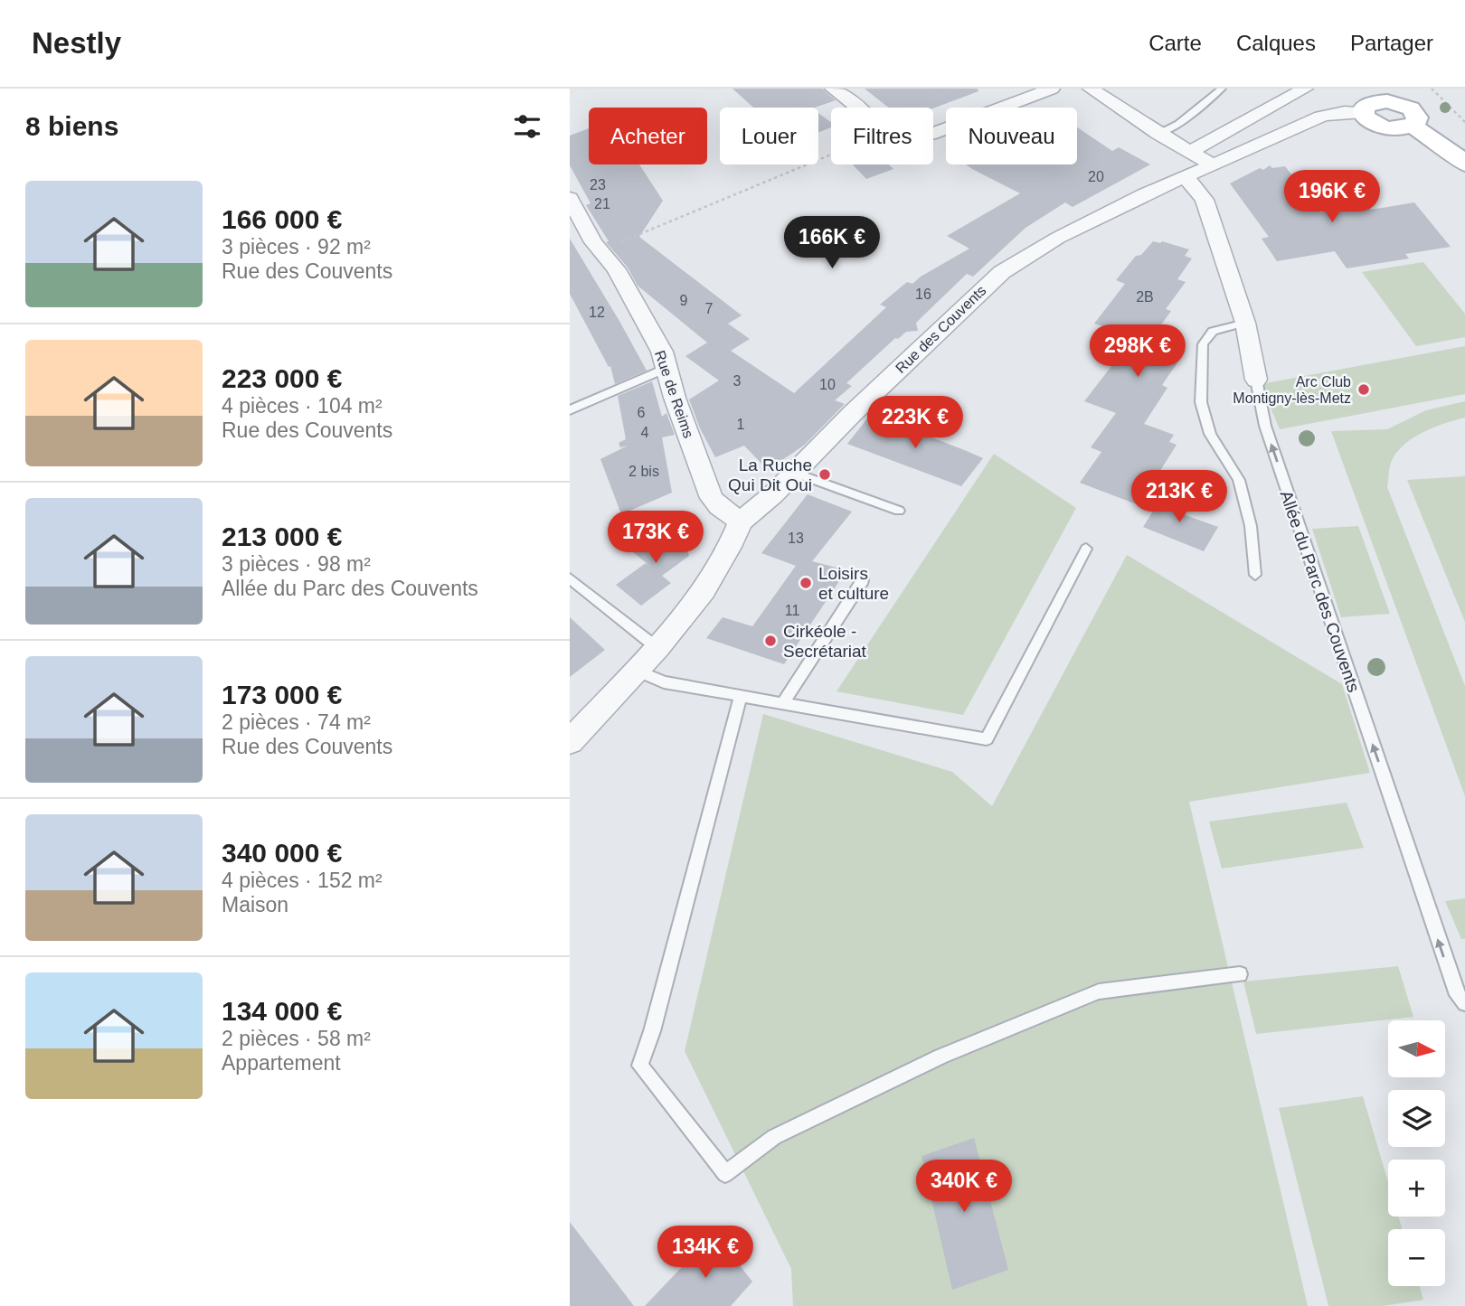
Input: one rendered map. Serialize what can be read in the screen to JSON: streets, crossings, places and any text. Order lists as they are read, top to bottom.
{
  "streets": {
    "street": ["Rue des Couvents", "Rue de Reims", "Allée du Parc des Couvents"]
  },
  "crossings": [
    ["Rue des Couvents", "Rue de Reims"],
    ["Rue des Couvents", "Allée du Parc des Couvents"]
  ],
  "one_way": ["Allée du Parc des Couvents"],
  "places": [
    "Arc Club Montigny-lès-Metz",
    "La Ruche Qui Dit Oui",
    "Loisirs et culture",
    "Cirkéole - Secrétariat"
  ],
  "house_numbers": [
    "20",
    "23",
    "21",
    "16",
    "2B",
    "9",
    "7",
    "12",
    "3",
    "10",
    "6",
    "1",
    "4",
    "2 bis",
    "13",
    "11"
  ],
  "north": "right",
  "page": {
    "header": "Nestly",
    "nav": ["Carte", "Calques", "Partager"],
    "heading": "8 biens",
    "chip": [
      "Acheter",
      "Louer",
      "Filtres",
      "Nouveau"
    ],
    "list": [
      {
        "name": "166 000 €",
        "note": "3 pièces · 92 m² · Rue des Couvents"
      },
      {
        "name": "223 000 €",
        "note": "4 pièces · 104 m² · Rue des Couvents"
      },
      {
        "name": "213 000 €",
        "note": "3 pièces · 98 m² · Allée du Parc des Couvents"
      },
      {
        "name": "173 000 €",
        "note": "2 pièces · 74 m² · Rue des Couvents"
      },
      {
        "name": "340 000 €",
        "note": "4 pièces · 152 m² · Maison"
      },
      {
        "name": "134 000 €",
        "note": "2 pièces · 58 m² · Appartement"
      }
    ],
    "price": [
      "196K €",
      "166K €",
      "298K €",
      "223K €",
      "213K €",
      "173K €",
      "340K €",
      "134K €"
    ],
    "map_buttons": ["+", "−"]
  }
}
